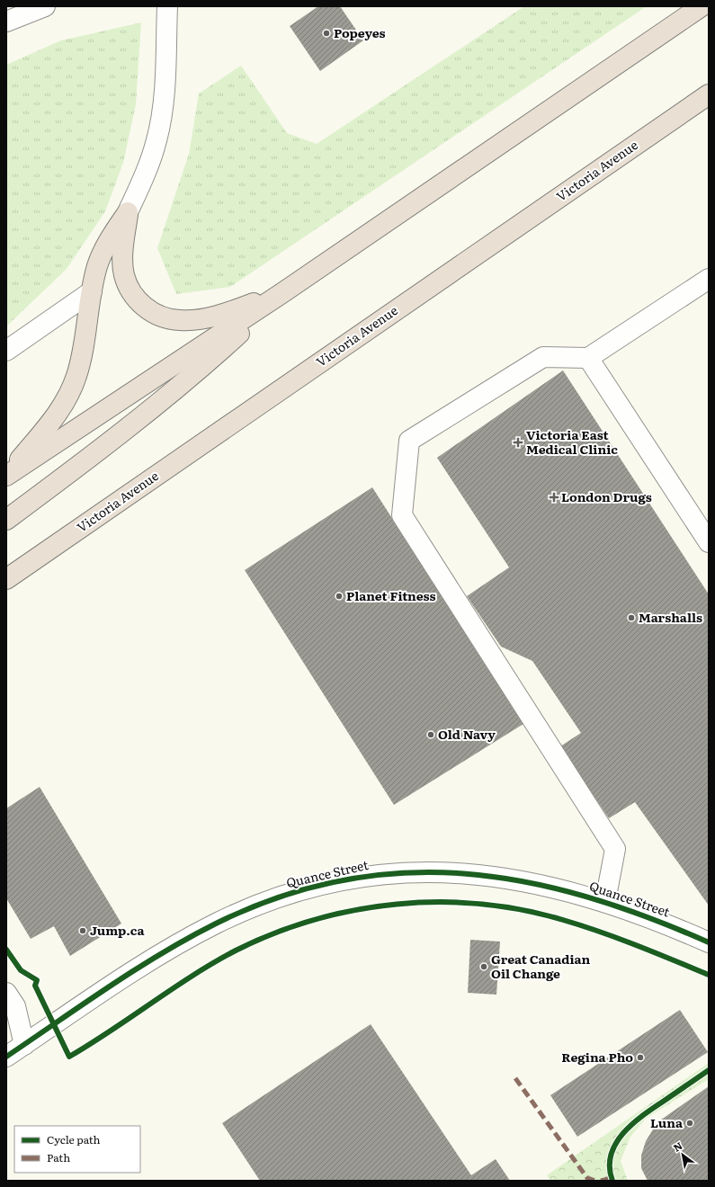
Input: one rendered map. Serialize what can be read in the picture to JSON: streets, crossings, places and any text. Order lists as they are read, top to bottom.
{
  "streets": {
    "highway": ["Victoria Avenue"],
    "street": ["Quance Street"]
  },
  "places": {
    "other": [
      "Popeyes",
      "Planet Fitness",
      "Marshalls",
      "Old Navy",
      "Jump.ca",
      "Great Canadian Oil Change",
      "Regina Pho",
      "Luna"
    ],
    "health": ["Victoria East Medical Clinic", "London Drugs"]
  },
  "legend": ["Cycle path", "Path"],
  "north": "top left"
}
